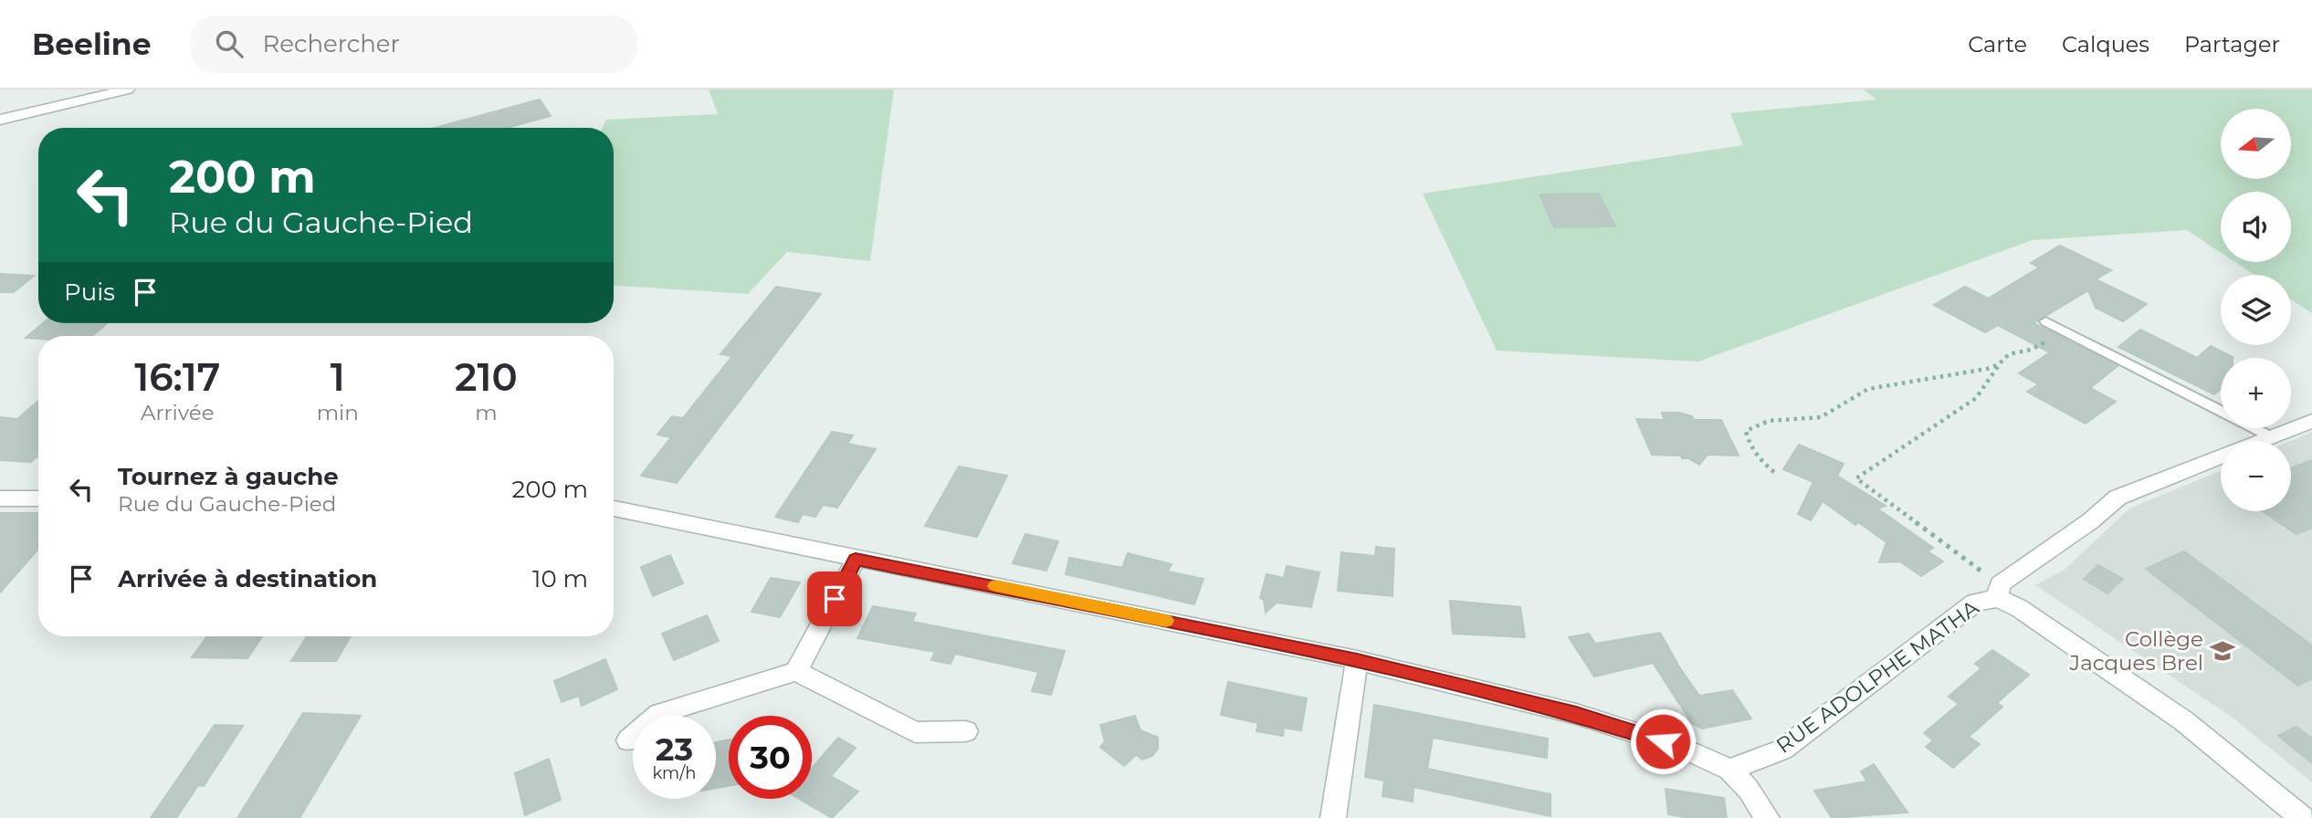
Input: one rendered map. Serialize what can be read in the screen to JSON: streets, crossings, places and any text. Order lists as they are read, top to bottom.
{
  "streets": {
    "street": ["RUE ADOLPHE MATHA"]
  },
  "places": {
    "school or university": ["Collège Jacques Brel"]
  },
  "north": "left",
  "page": {
    "header": "Beeline",
    "search": "Rechercher",
    "nav": ["Carte", "Calques", "Partager"],
    "map_buttons": ["+", "−"],
    "turn": ["200 m", "Rue du Gauche-Pied"],
    "then": "Puis",
    "eta": [
      "16:17",
      "Arrivée",
      "1",
      "min",
      "210",
      "m"
    ],
    "list": [
      {
        "name": "Tournez à gauche",
        "note": "Rue du Gauche-Pied",
        "value": "200 m"
      },
      {
        "name": "Arrivée à destination",
        "value": "10 m"
      }
    ],
    "speed": "23 km/h",
    "limit": "30"
  }
}
